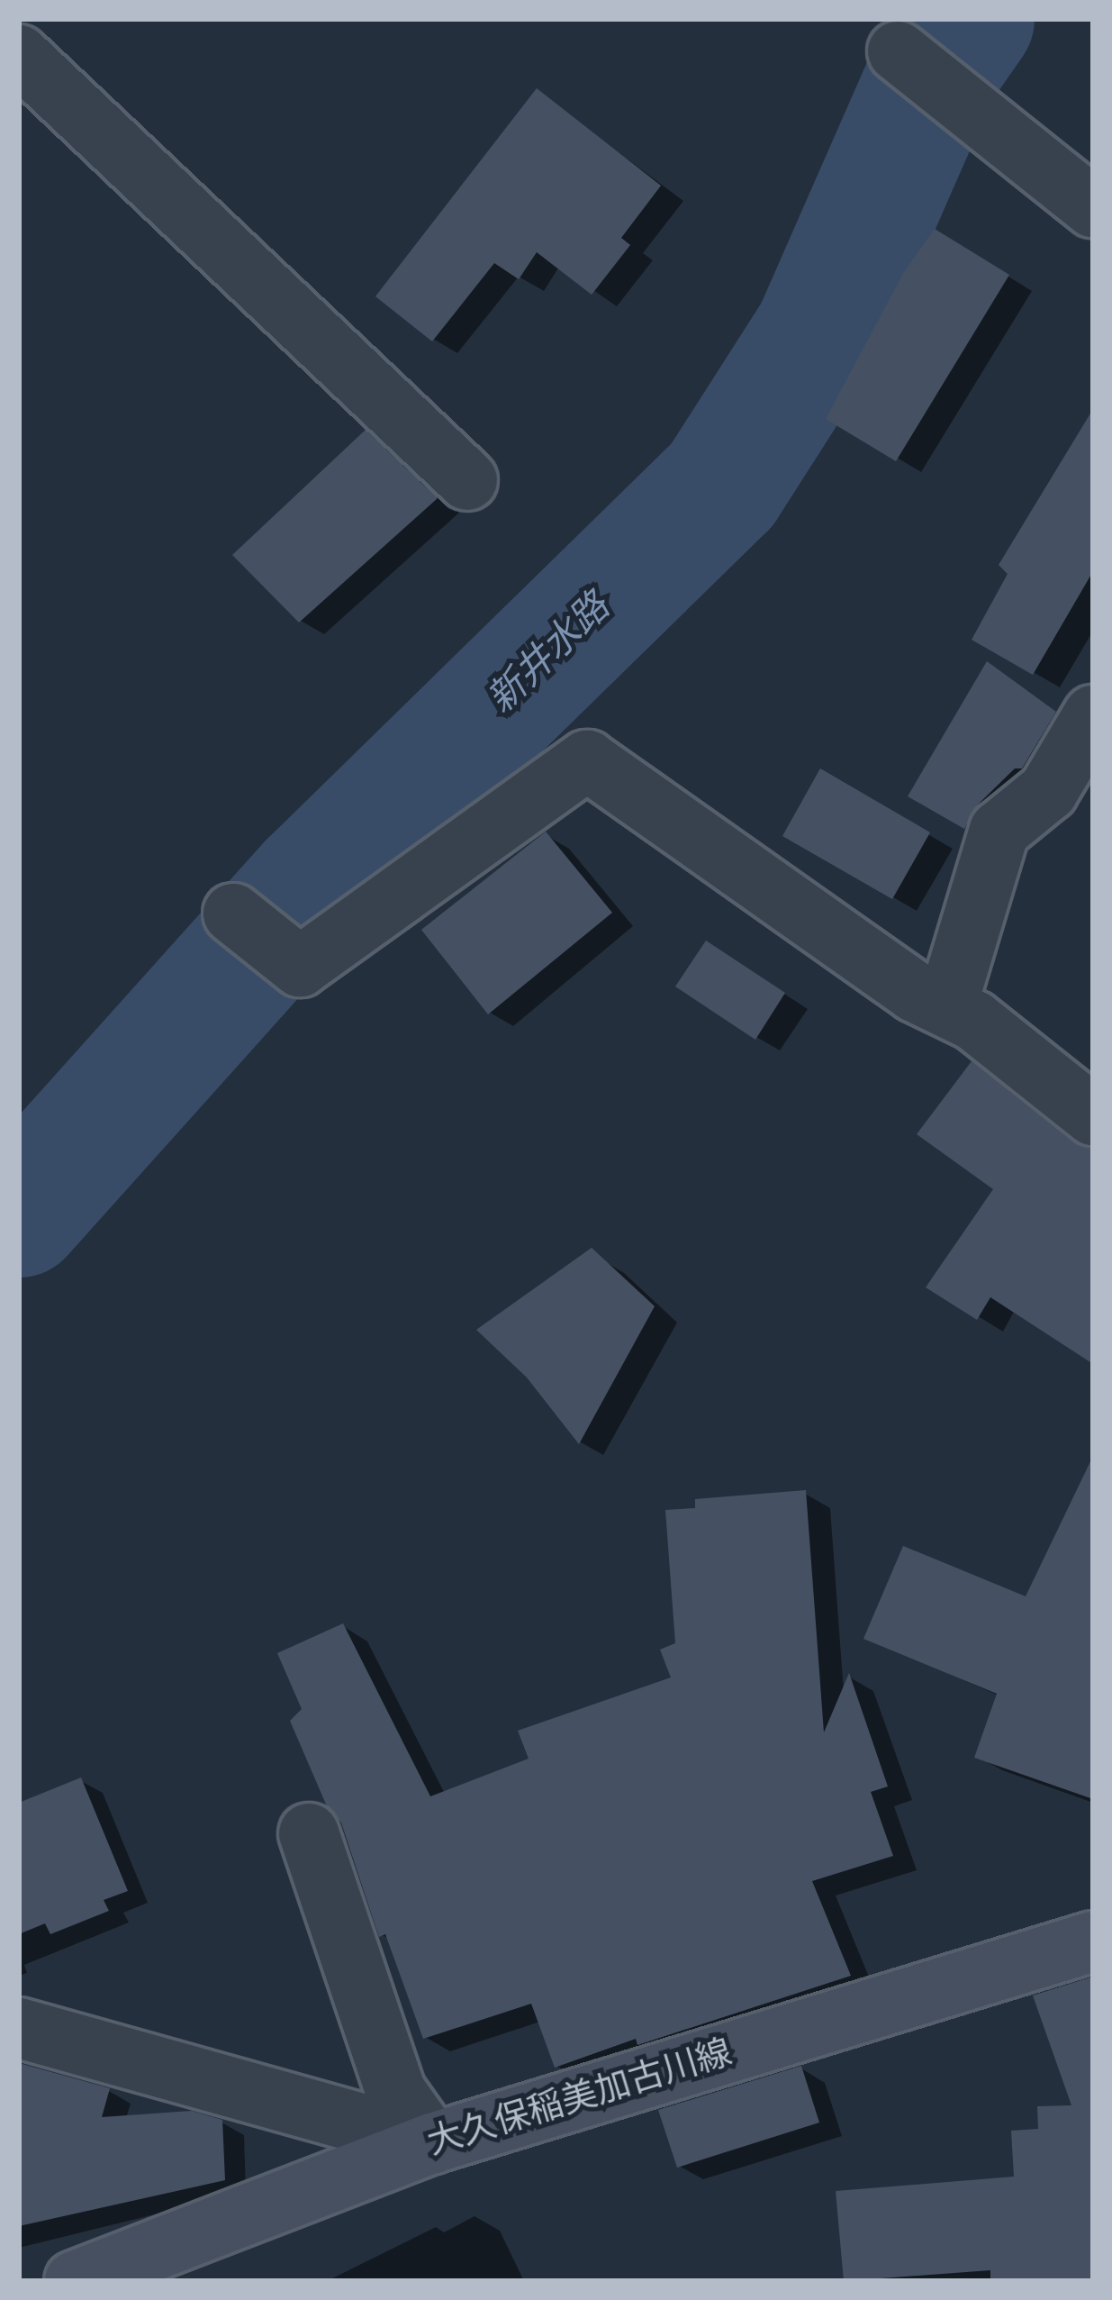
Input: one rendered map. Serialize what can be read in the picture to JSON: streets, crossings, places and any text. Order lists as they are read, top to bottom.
{
  "streets": {
    "main road": ["大久保稲美加古川線"]
  },
  "water": ["新井水路"]
}
